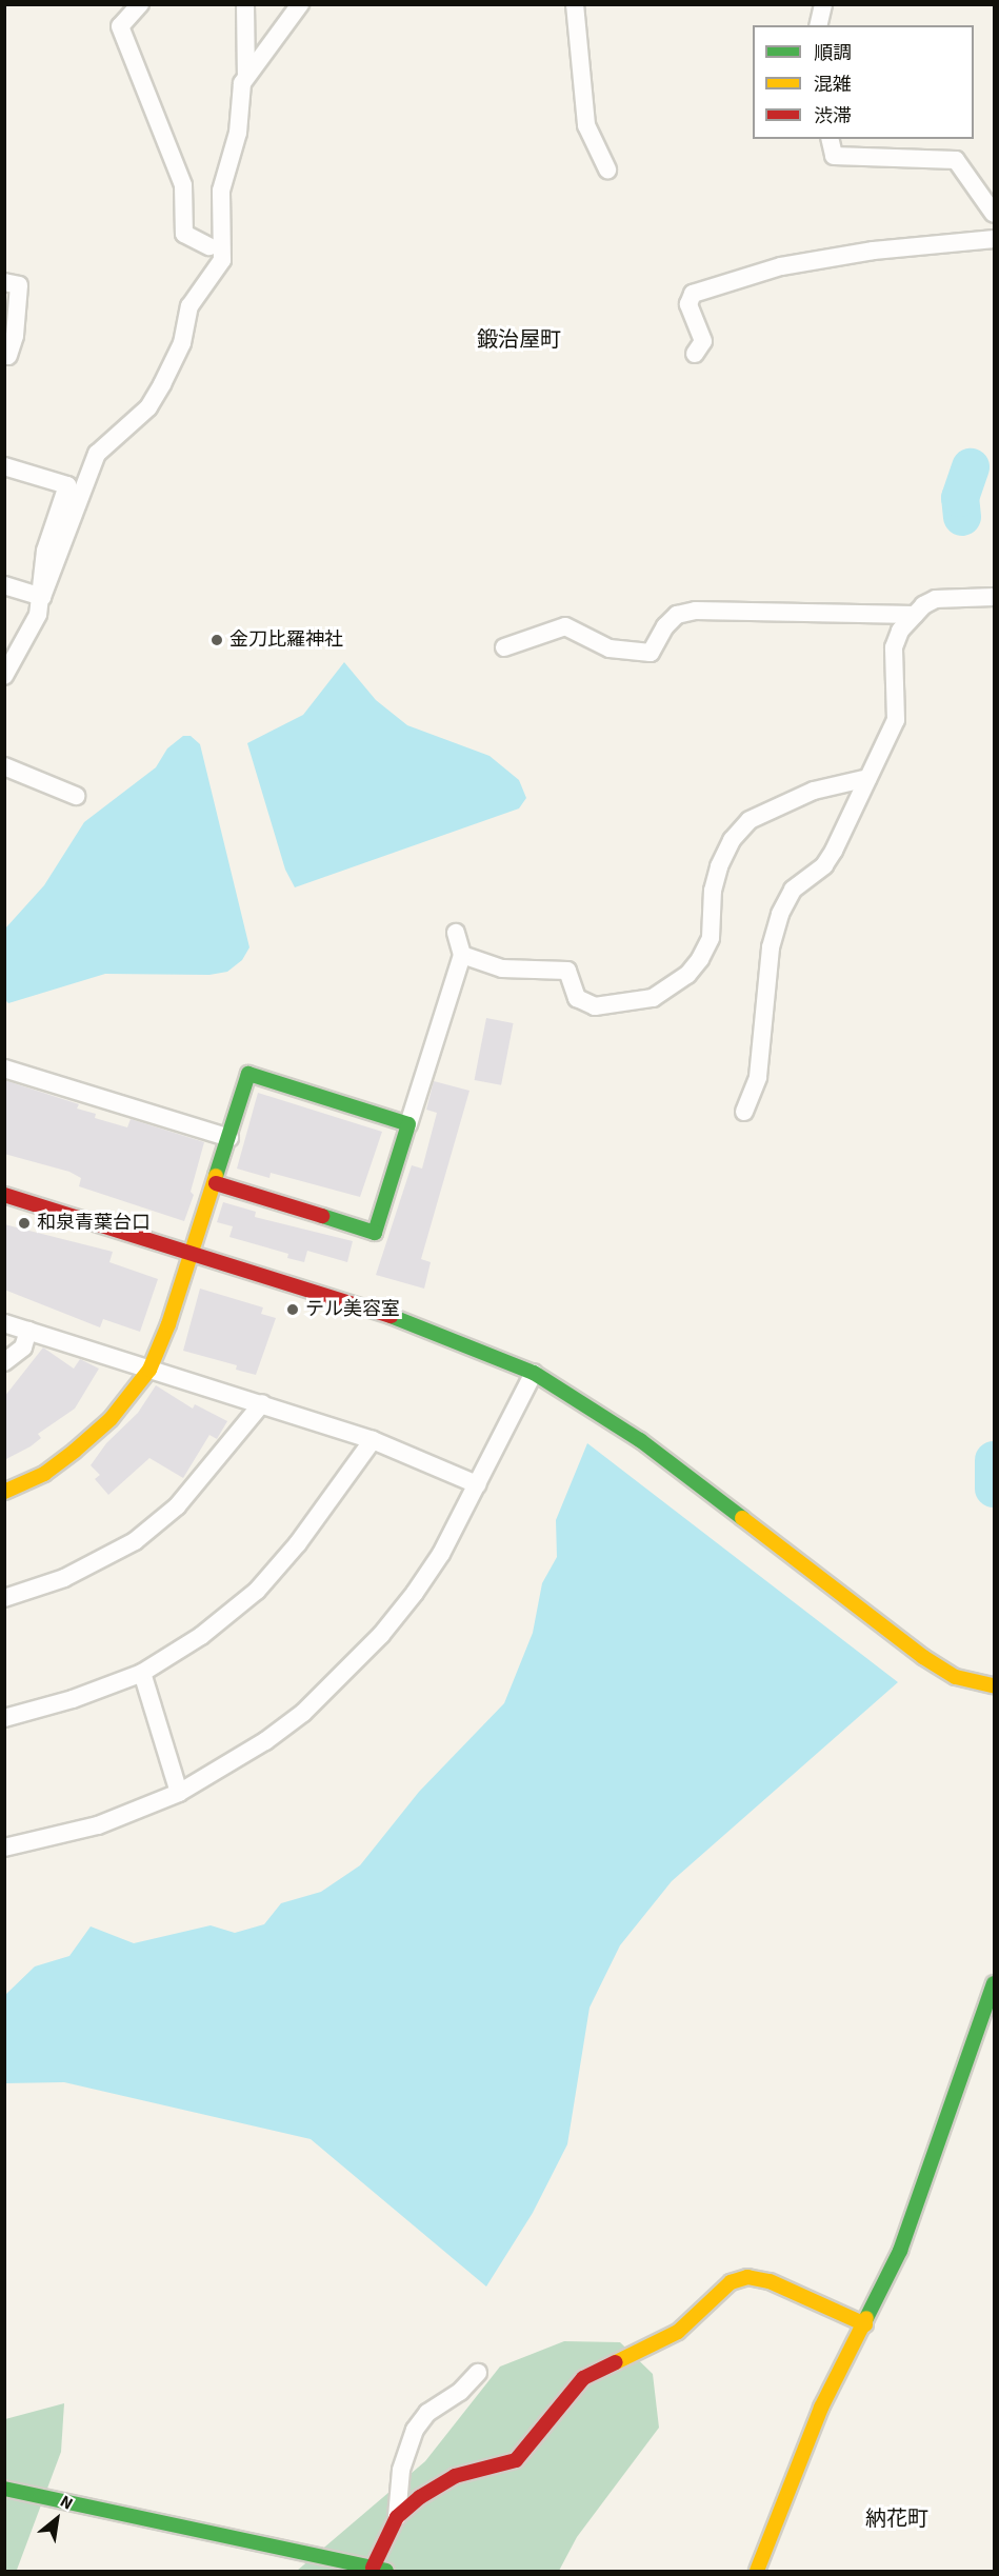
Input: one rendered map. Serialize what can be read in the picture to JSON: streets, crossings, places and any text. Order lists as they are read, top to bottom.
{
  "districts": ["鍛治屋町", "納花町"],
  "places": ["金刀比羅神社", "和泉青葉台口", "テル美容室"],
  "legend": ["順調", "混雑", "渋滞"],
  "north": "top right"
}
